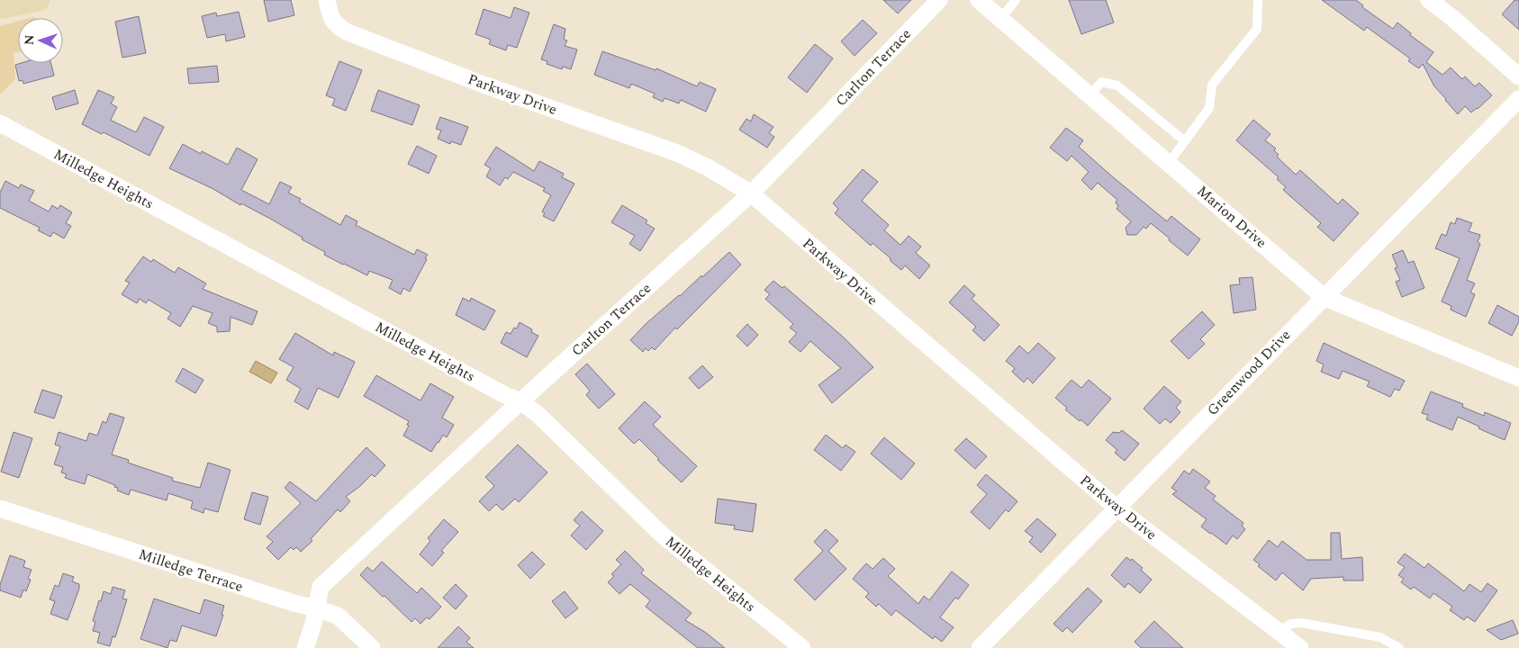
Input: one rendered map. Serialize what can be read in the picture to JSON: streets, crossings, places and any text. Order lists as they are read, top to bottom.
{
  "streets": {
    "street": [
      "Carlton Terrace",
      "Parkway Drive",
      "Milledge Heights",
      "Marion Drive",
      "Greenwood Drive",
      "Milledge Terrace"
    ]
  },
  "crossings": [
    ["Carlton Terrace", "Parkway Drive"],
    ["Carlton Terrace", "Milledge Heights"],
    ["Carlton Terrace", "Milledge Terrace"],
    ["Parkway Drive", "Greenwood Drive"],
    ["Marion Drive", "Greenwood Drive"]
  ],
  "north": "left"
}
